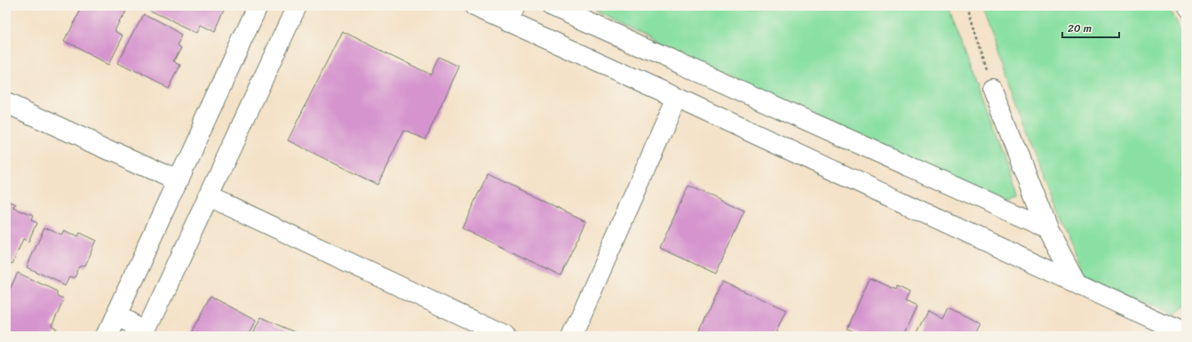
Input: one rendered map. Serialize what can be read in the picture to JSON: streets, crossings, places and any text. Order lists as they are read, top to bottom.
{
  "scale_bar": "20 m"
}
